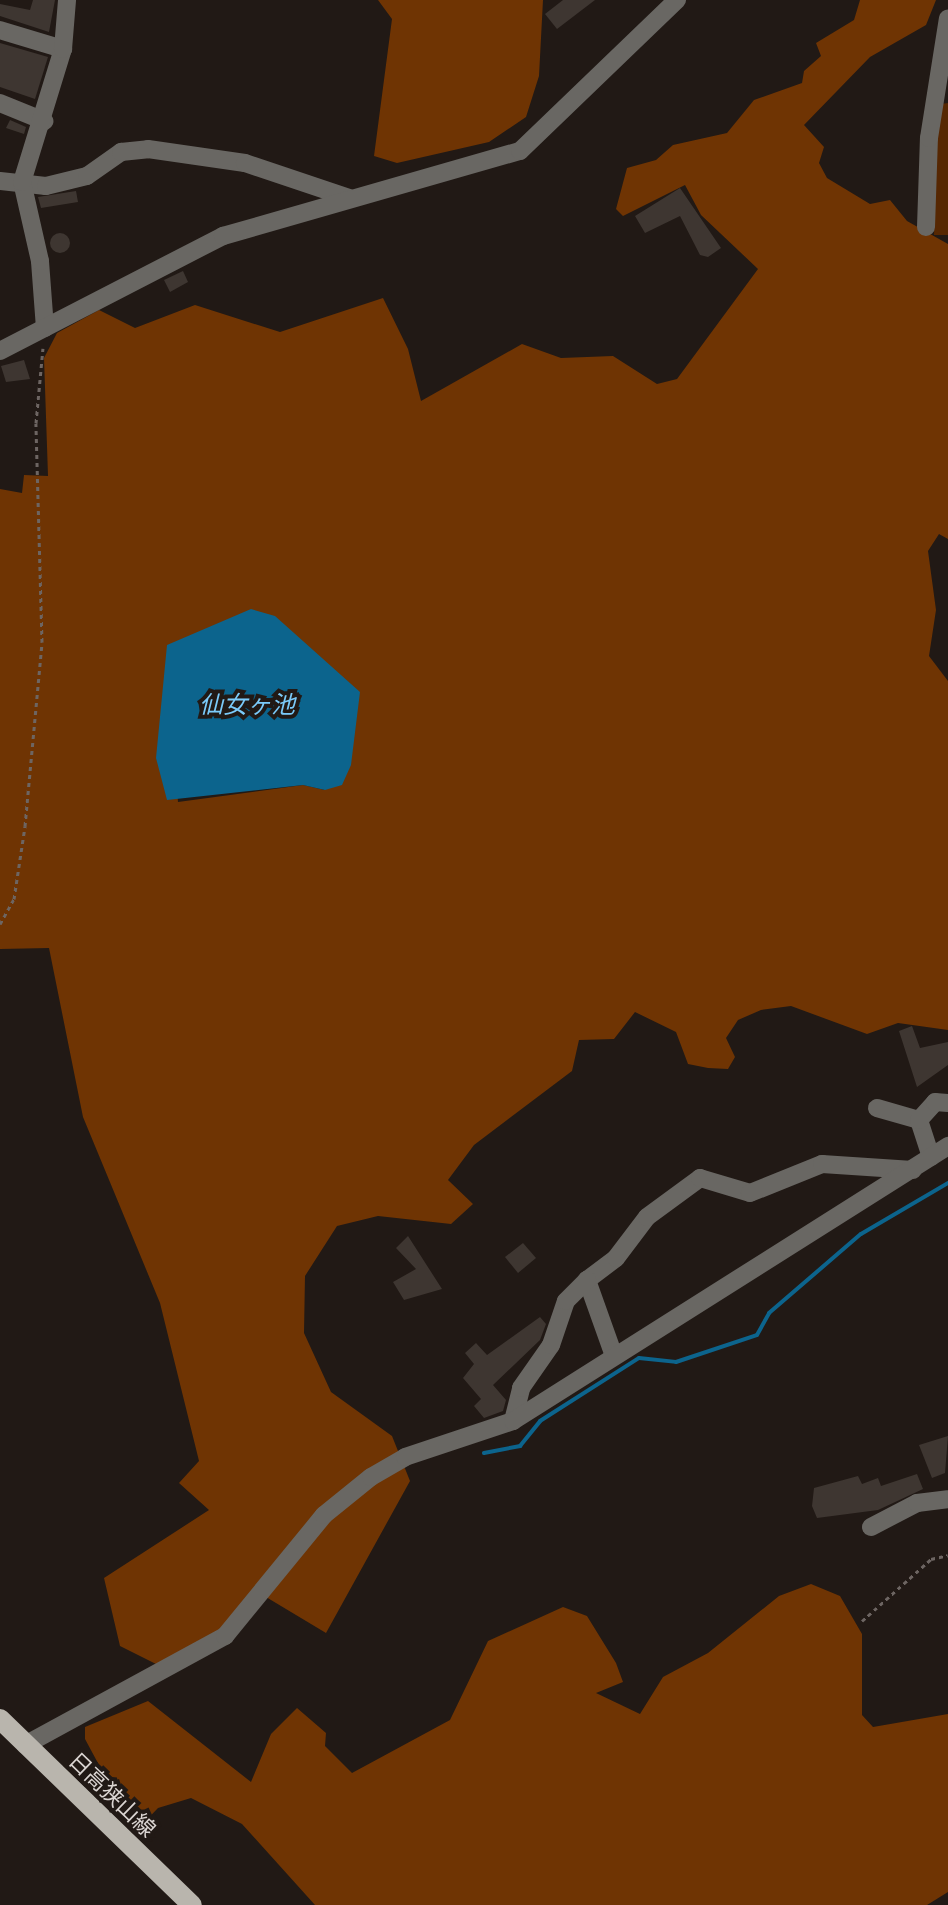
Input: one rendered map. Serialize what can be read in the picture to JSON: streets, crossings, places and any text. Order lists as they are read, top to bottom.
{
  "streets": {
    "main road": ["日高狭山線"]
  },
  "water": ["仙女ヶ池"]
}
